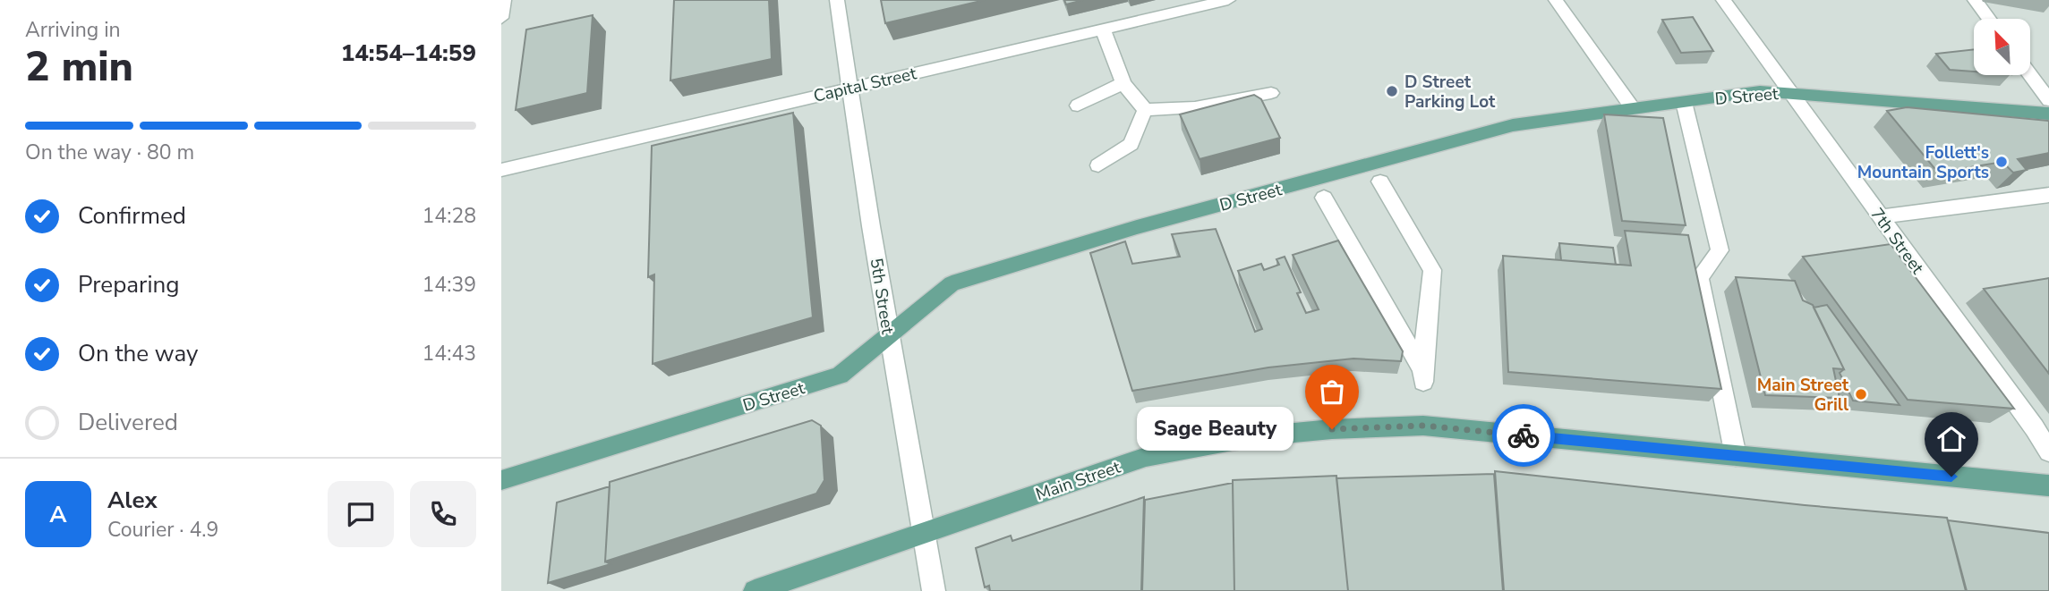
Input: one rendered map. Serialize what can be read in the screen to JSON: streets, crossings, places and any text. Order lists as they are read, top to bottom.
{
  "streets": {
    "main road": ["D Street", "Main Street"],
    "street": ["Capital Street", "7th Street", "5th Street"]
  },
  "crossings": [
    ["Capital Street", "5th Street"],
    ["D Street", "7th Street"],
    ["D Street", "5th Street"],
    ["5th Street", "Main Street"]
  ],
  "places": [
    "D Street Parking Lot",
    "Follett's Mountain Sports",
    "Main Street Grill",
    "Sage Beauty"
  ],
  "north": "top left",
  "page": {
    "heading": ["2 min", "Arriving in", "14:54–14:59"],
    "panel": ["Alex", "Courier · 4.9"],
    "bar": "On the way · 80 m",
    "list": [
      ["Confirmed", "14:28"],
      ["Preparing", "14:39"],
      ["On the way", "14:43"],
      "Delivered"
    ],
    "bubble": "Sage Beauty",
    "round": "A"
  }
}
